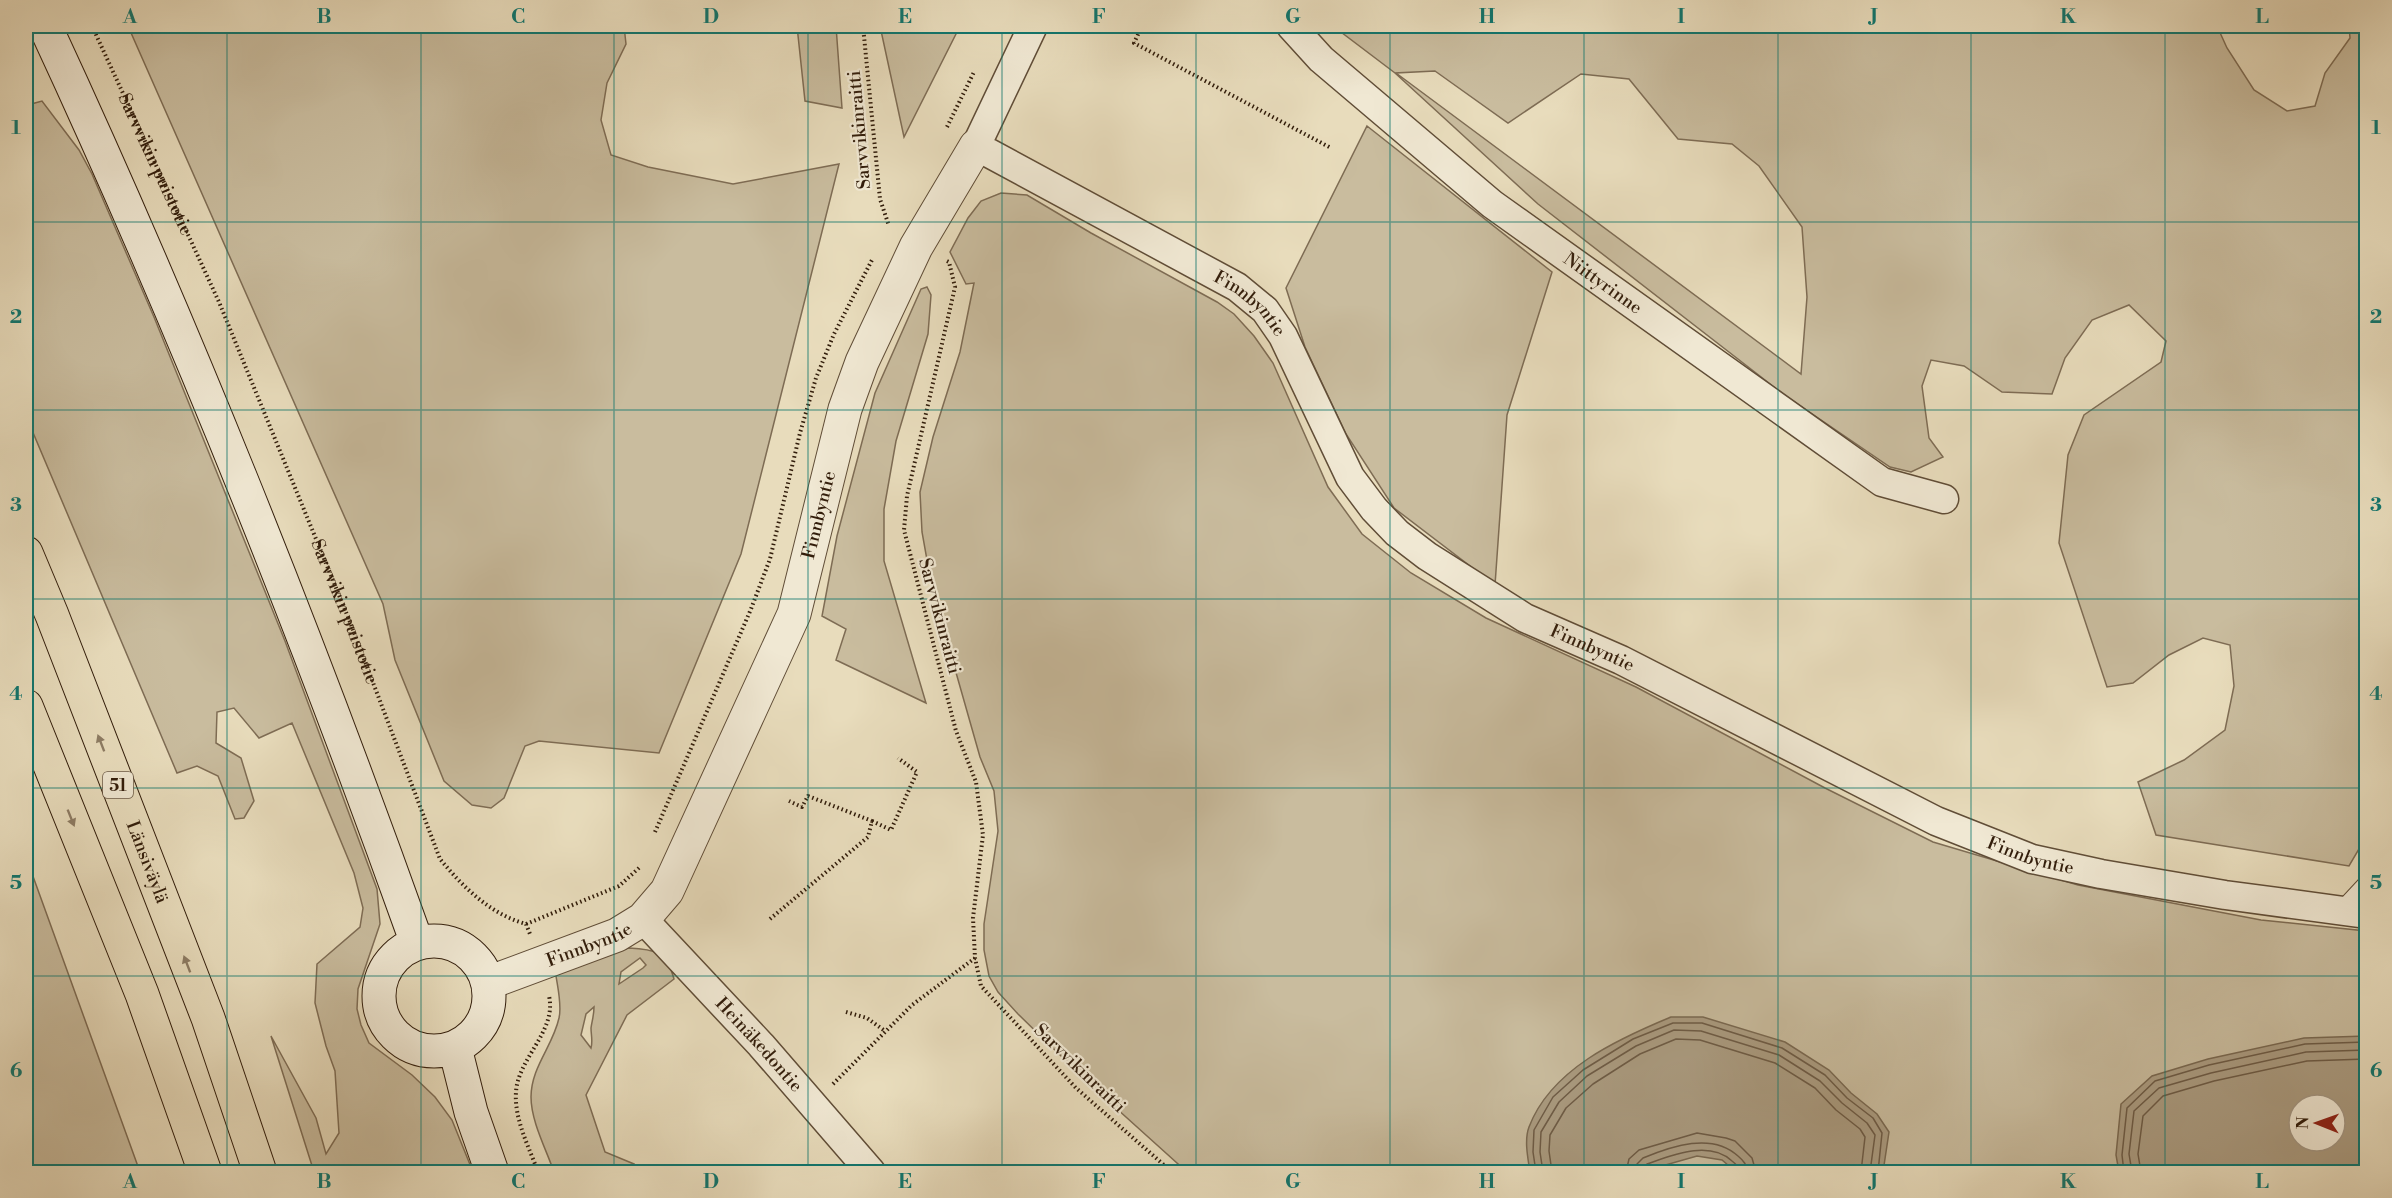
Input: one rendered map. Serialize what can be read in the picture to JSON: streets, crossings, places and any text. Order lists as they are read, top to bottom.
{
  "streets": {
    "highway": ["51", "Länsiväylä"],
    "main road": ["Finnbyntie"],
    "street": ["Niittyrinne", "Heinäkedontie"],
    "path": ["Sarvvikinraitti", "Sarvvikin puistotie"]
  },
  "crossings": [
    ["Sarvvikinraitti", "Finnbyntie"],
    ["Finnbyntie", "Heinäkedontie"]
  ],
  "north": "left",
  "grid": {
    "columns": [
      "A",
      "B",
      "C",
      "D",
      "E",
      "F",
      "G",
      "H",
      "I",
      "J",
      "K",
      "L"
    ],
    "rows": [
      "1",
      "2",
      "3",
      "4",
      "5",
      "6"
    ]
  }
}
